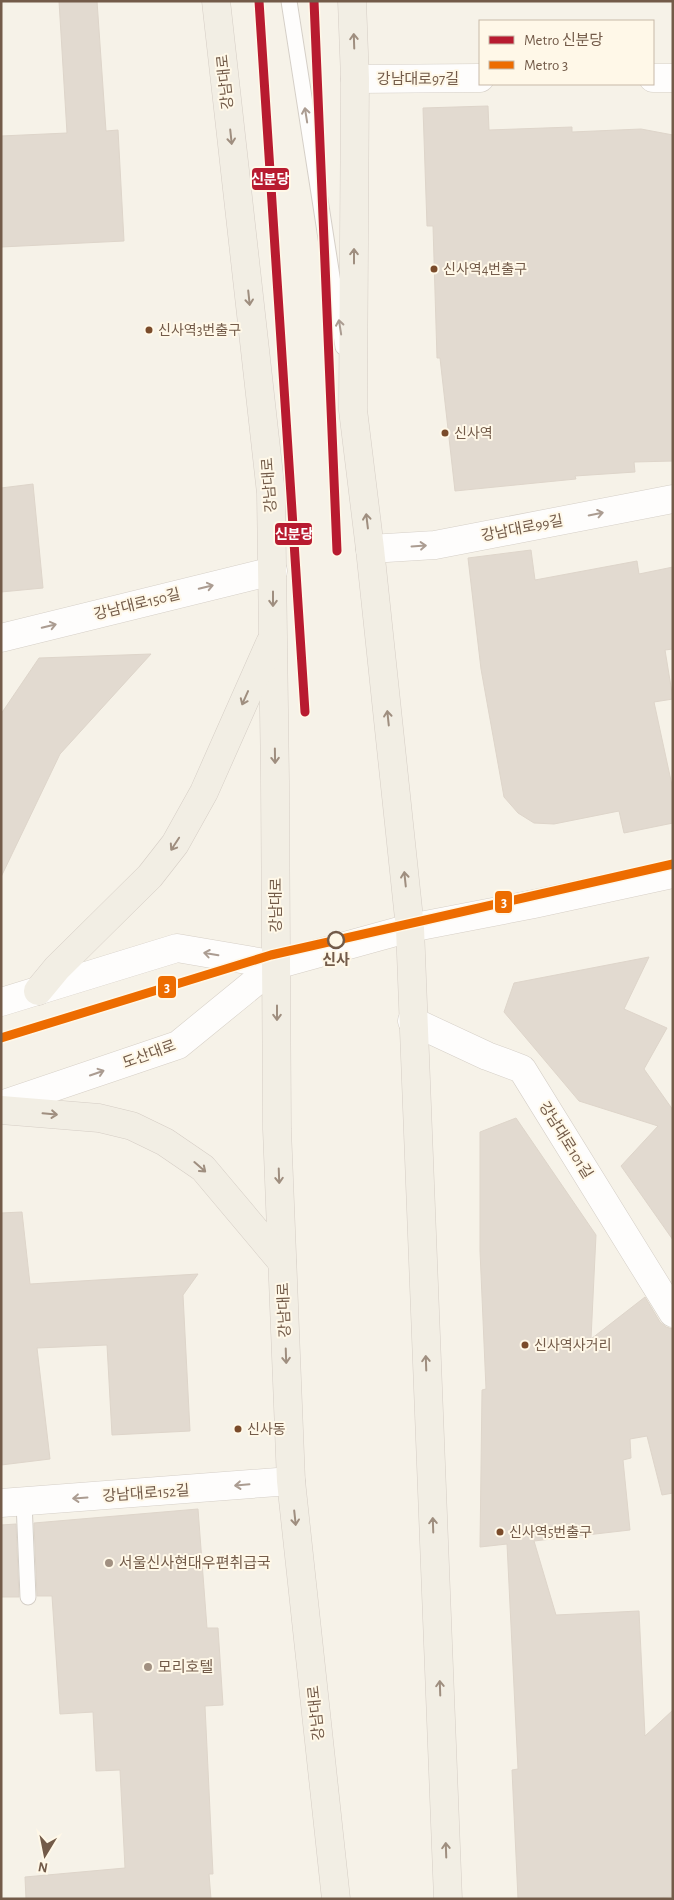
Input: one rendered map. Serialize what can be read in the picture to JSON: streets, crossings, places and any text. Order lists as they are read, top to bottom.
{
  "streets": {
    "main road": ["강남대로"],
    "street": [
      "강남대로97길",
      "강남대로99길",
      "강남대로150길",
      "도산대로",
      "강남대로101길",
      "강남대로152길"
    ]
  },
  "crossings": [
    ["강남대로", "강남대로150길"],
    ["강남대로", "도산대로"],
    ["강남대로", "강남대로152길"]
  ],
  "one_way": ["강남대로99길", "강남대로150길", "강남대로152길"],
  "places": [
    "신사역4번출구",
    "신사역3번출구",
    "신사역",
    "신사",
    "신사역사거리",
    "신사동",
    "신사역5번출구",
    "서울신사현대우편취급국",
    "모리호텔"
  ],
  "lines": ["metro line 신분당", "metro line 3"],
  "legend": ["Metro 신분당", "Metro 3"],
  "north": "bottom"
}
